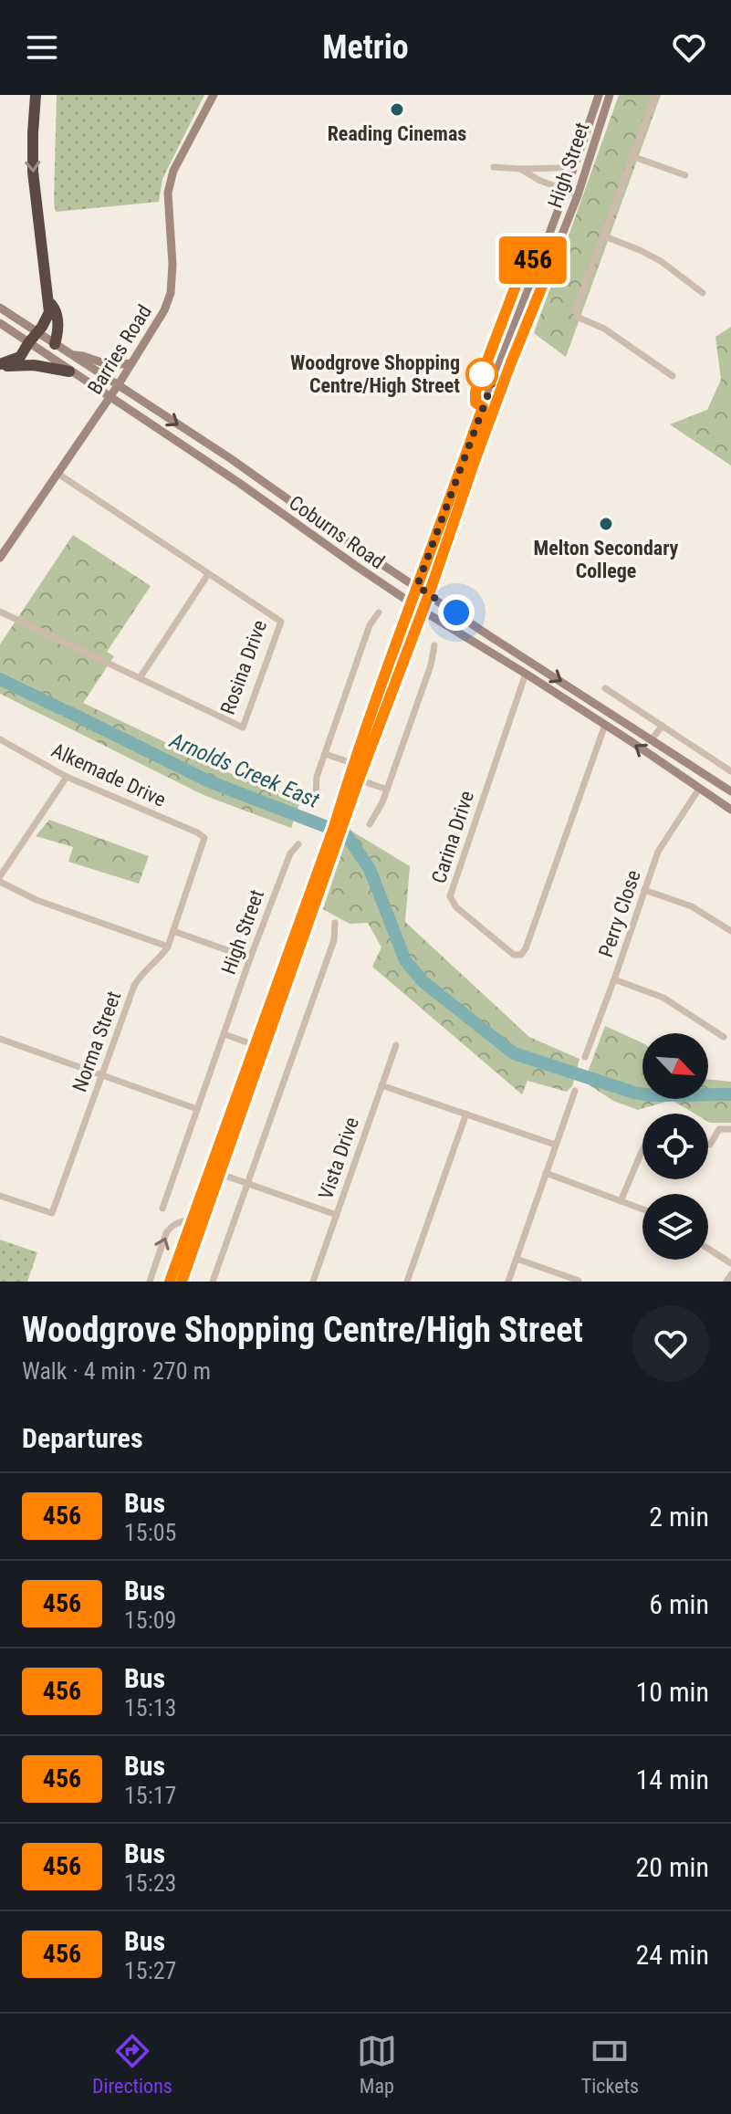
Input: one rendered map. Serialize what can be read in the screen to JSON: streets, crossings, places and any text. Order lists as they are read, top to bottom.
{
  "streets": {
    "main road": ["High Street", "Barries Road", "Coburns Road"],
    "street": [
      "Rosina Drive",
      "Alkemade Drive",
      "Carina Drive",
      "Perry Close",
      "Norma Street",
      "Vista Drive"
    ]
  },
  "crossings": [
    ["High Street", "Coburns Road"],
    ["Barries Road", "Coburns Road"],
    ["Barries Road", "Rosina Drive"],
    ["Coburns Road", "Carina Drive"],
    ["Coburns Road", "Perry Close"],
    ["Alkemade Drive", "Norma Street"]
  ],
  "water": ["Arnolds Creek East"],
  "places": ["Reading Cinemas", "Woodgrove Shopping Centre/High Street", "Melton Secondary College"],
  "lines": ["bus line 456"],
  "north": "bottom right",
  "page": {
    "header": "Metrio",
    "on_map": "456",
    "heading": [
      ["Woodgrove Shopping Centre/High Street", "Walk · 4 min · 270 m"],
      "Departures"
    ],
    "list": [
      {
        "mark": "456",
        "name": "Bus",
        "note": "15:05",
        "value": "2 min"
      },
      {
        "mark": "456",
        "name": "Bus",
        "note": "15:09",
        "value": "6 min"
      },
      {
        "mark": "456",
        "name": "Bus",
        "note": "15:13",
        "value": "10 min"
      },
      {
        "mark": "456",
        "name": "Bus",
        "note": "15:17",
        "value": "14 min"
      },
      {
        "mark": "456",
        "name": "Bus",
        "note": "15:23",
        "value": "20 min"
      },
      {
        "mark": "456",
        "name": "Bus",
        "note": "15:27",
        "value": "24 min"
      }
    ],
    "tabs": ["Directions", "Map", "Tickets"]
  }
}
